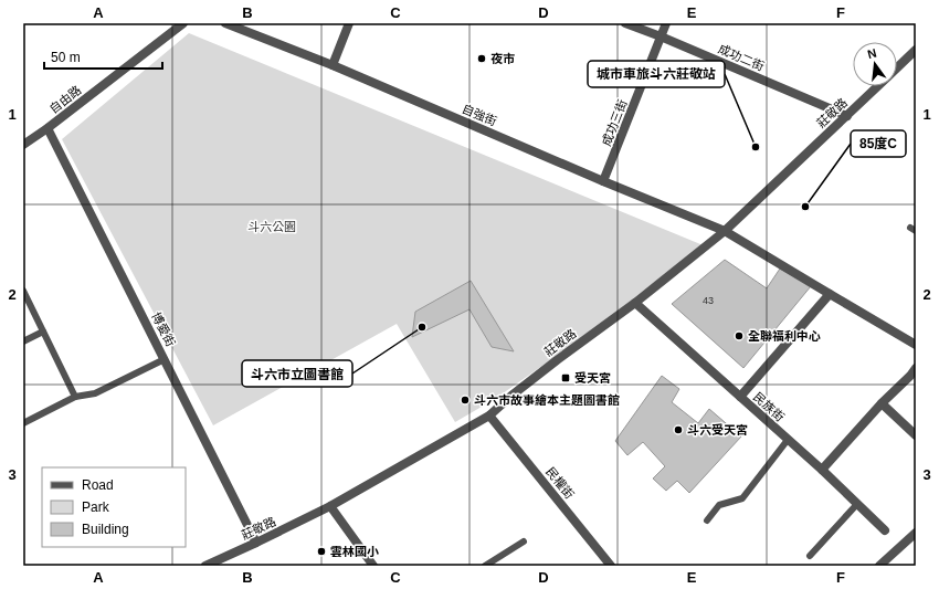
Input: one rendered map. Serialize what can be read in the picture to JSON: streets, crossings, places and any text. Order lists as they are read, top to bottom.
{
  "streets": {
    "street": [
      "成功二街",
      "自由路",
      "莊敬路",
      "自強街",
      "成功三街",
      "博愛街",
      "民族街",
      "民權街"
    ]
  },
  "crossings": [
    ["成功二街", "莊敬路"],
    ["成功二街", "成功三街"],
    ["自由路", "博愛街"],
    ["莊敬路", "自強街"],
    ["莊敬路", "博愛街"],
    ["莊敬路", "民族街"],
    ["莊敬路", "民權街"],
    ["自強街", "成功三街"]
  ],
  "parks": ["斗六公園"],
  "places": {
    "other": [
      "夜市",
      "城市車旅斗六莊敬站",
      "85度C",
      "斗六市立圖書館",
      "全聯福利中心",
      "斗六市故事繪本主題圖書館",
      "斗六受天宮",
      "雲林國小"
    ],
    "transit": ["受天宮"]
  },
  "house_numbers": ["43"],
  "legend": ["Road", "Park", "Building"],
  "scale_bar": "50 m",
  "north": "top",
  "grid": {
    "columns": [
      "A",
      "B",
      "C",
      "D",
      "E",
      "F"
    ],
    "rows": ["1", "2", "3"]
  }
}
